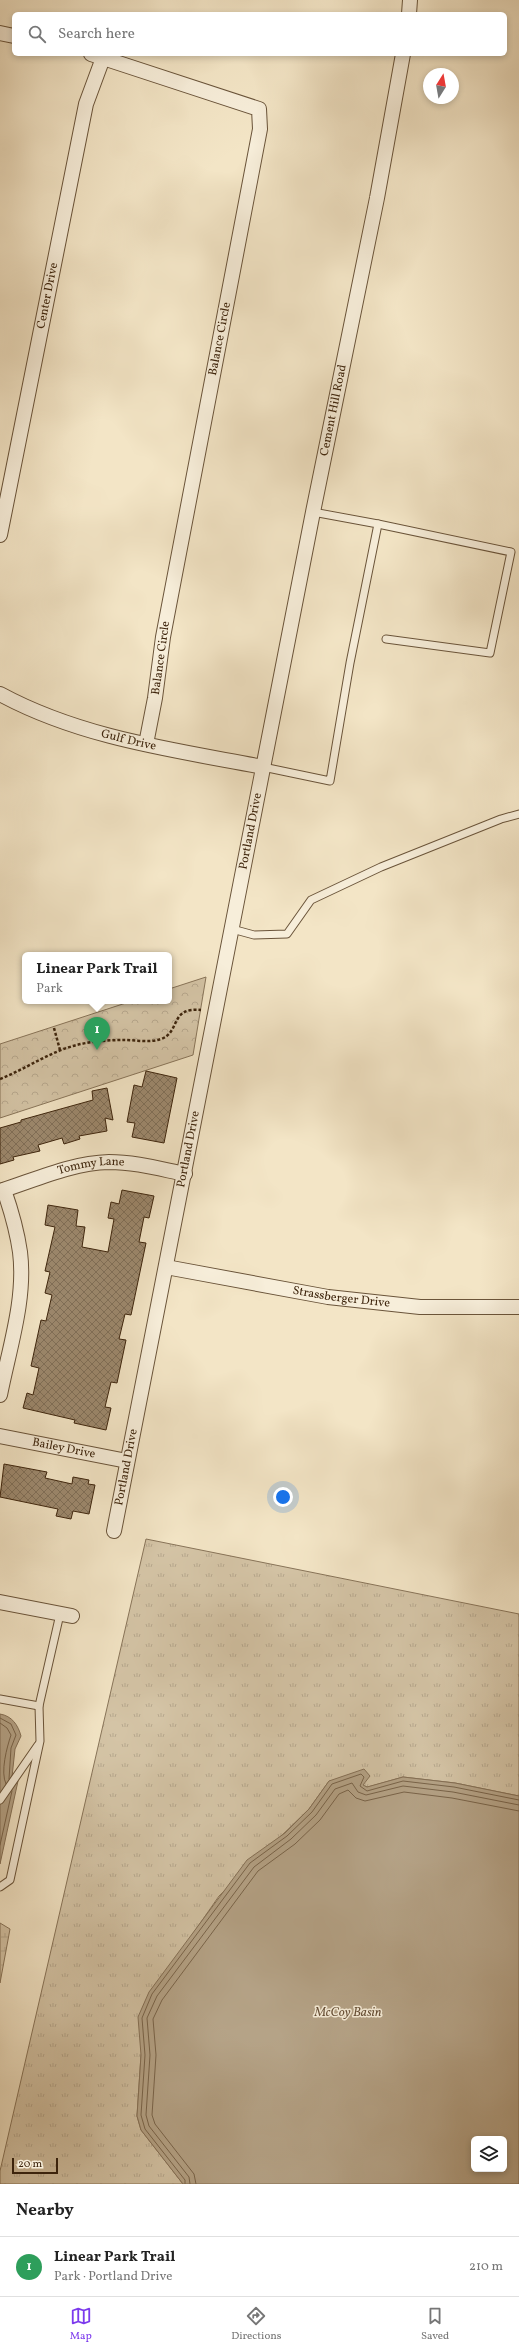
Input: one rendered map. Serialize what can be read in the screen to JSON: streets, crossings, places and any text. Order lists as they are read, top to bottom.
{
  "streets": {
    "street": [
      "Center Drive",
      "Balance Circle",
      "Cement Hill Road",
      "Gulf Drive",
      "Portland Drive",
      "Tommy Lane",
      "Strassberger Drive",
      "Bailey Drive"
    ]
  },
  "crossings": [
    ["Center Drive", "Balance Circle"],
    ["Balance Circle", "Gulf Drive"],
    ["Cement Hill Road", "Gulf Drive"],
    ["Cement Hill Road", "Portland Drive"],
    ["Gulf Drive", "Portland Drive"],
    ["Portland Drive", "Tommy Lane"],
    ["Portland Drive", "Strassberger Drive"],
    ["Portland Drive", "Bailey Drive"]
  ],
  "water": ["McCoy Basin"],
  "scale_bar": "20 m",
  "north": "top",
  "page": {
    "search": "Search here",
    "popup": ["Linear Park Trail", "Park"],
    "pins": "1",
    "scale": "20 m",
    "heading": "Nearby",
    "list": [
      {
        "mark": "1",
        "name": "Linear Park Trail",
        "note": "Park · Portland Drive",
        "value": "210 m"
      }
    ],
    "nav": ["Map", "Directions", "Saved"]
  }
}
